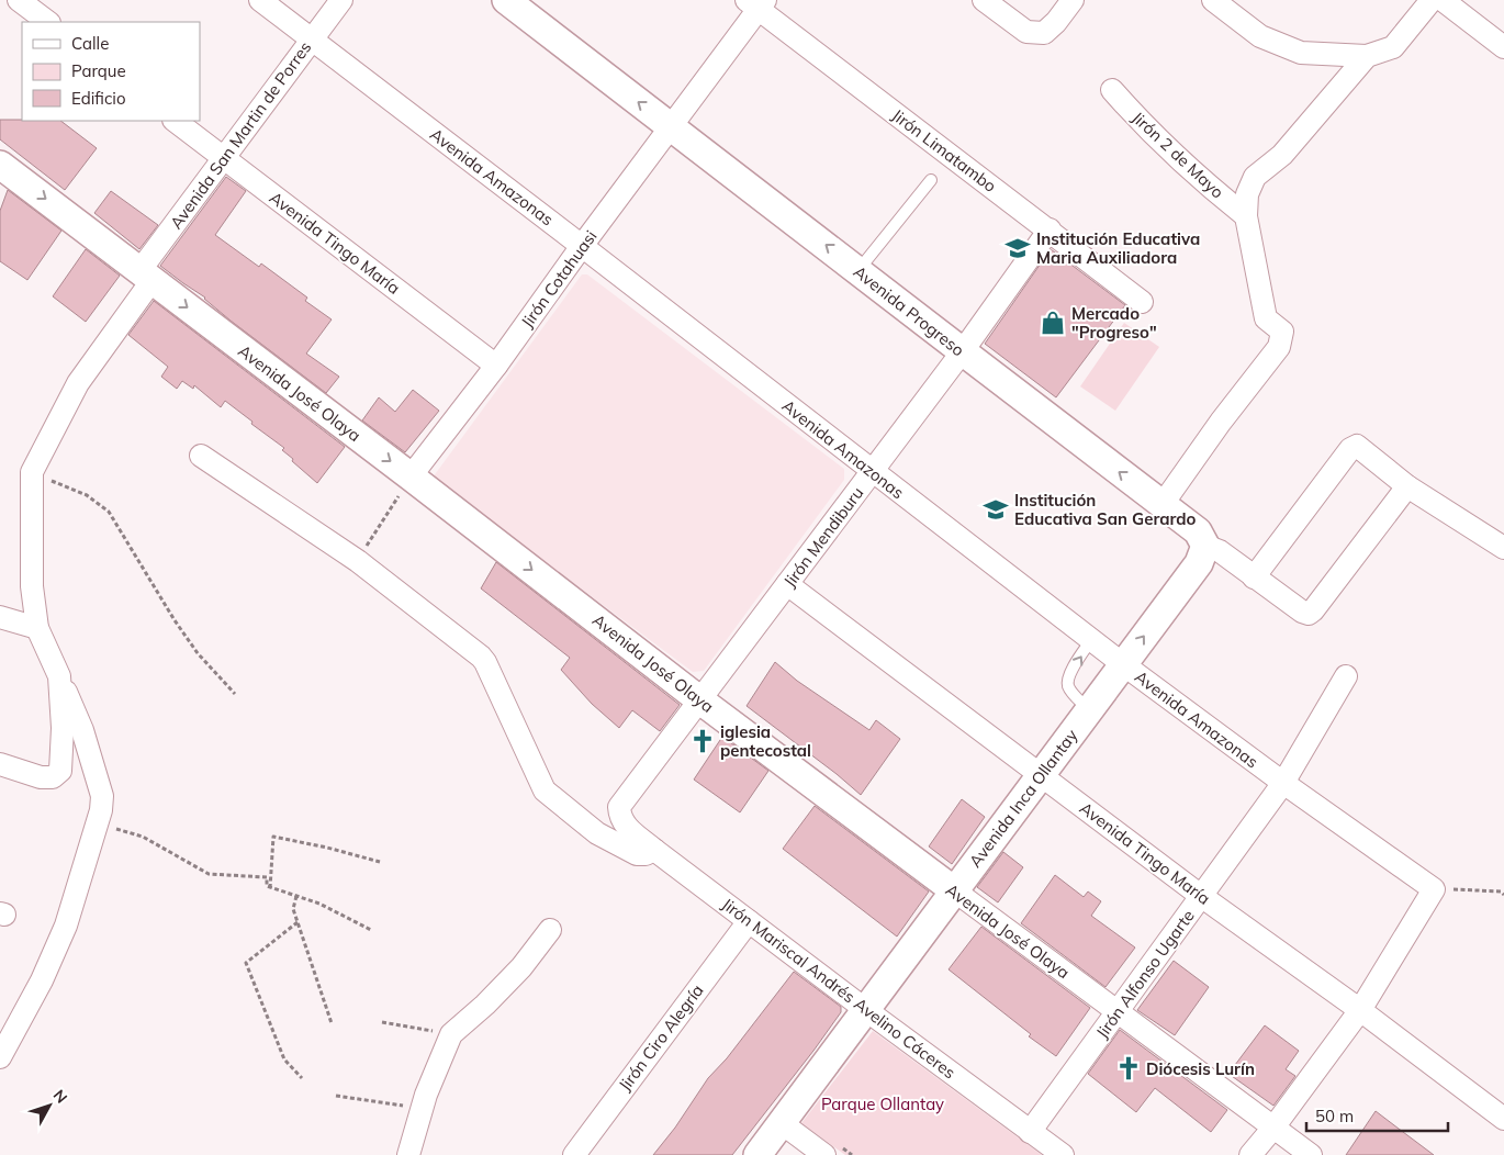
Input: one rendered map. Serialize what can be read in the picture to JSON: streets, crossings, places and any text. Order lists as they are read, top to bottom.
{
  "streets": {
    "street": [
      "Avenida San Martin de Porres",
      "Jirón Limatambo",
      "Jirón 2 de Mayo",
      "Avenida Amazonas",
      "Avenida Tingo María",
      "Jirón Cotahuasi",
      "Avenida Progreso",
      "Avenida José Olaya",
      "Jirón Mendiburu",
      "Avenida Inca Ollantay",
      "Jirón Alfonso Ugarte",
      "Jirón Mariscal Andrés Avelino Cáceres",
      "Jirón Ciro Alegría"
    ]
  },
  "crossings": [
    ["Avenida San Martin de Porres", "Avenida Amazonas"],
    ["Avenida San Martin de Porres", "Avenida Tingo María"],
    ["Avenida San Martin de Porres", "Avenida José Olaya"],
    ["Jirón Limatambo", "Jirón Cotahuasi"],
    ["Jirón Limatambo", "Jirón Mendiburu"],
    ["Avenida Amazonas", "Jirón Cotahuasi"],
    ["Avenida Amazonas", "Jirón Mendiburu"],
    ["Avenida Amazonas", "Avenida Inca Ollantay"],
    ["Avenida Amazonas", "Jirón Alfonso Ugarte"],
    ["Avenida Tingo María", "Jirón Cotahuasi"],
    ["Avenida Tingo María", "Jirón Mendiburu"],
    ["Avenida Tingo María", "Avenida Inca Ollantay"],
    ["Avenida Tingo María", "Jirón Alfonso Ugarte"],
    ["Jirón Cotahuasi", "Avenida Progreso"],
    ["Jirón Cotahuasi", "Avenida José Olaya"],
    ["Avenida Progreso", "Jirón Mendiburu"],
    ["Avenida Progreso", "Avenida Inca Ollantay"],
    ["Avenida José Olaya", "Jirón Mendiburu"],
    ["Avenida José Olaya", "Avenida Inca Ollantay"],
    ["Avenida José Olaya", "Jirón Alfonso Ugarte"],
    ["Jirón Mendiburu", "Jirón Mariscal Andrés Avelino Cáceres"],
    ["Avenida Inca Ollantay", "Jirón Mariscal Andrés Avelino Cáceres"],
    ["Jirón Alfonso Ugarte", "Jirón Mariscal Andrés Avelino Cáceres"],
    ["Jirón Mariscal Andrés Avelino Cáceres", "Jirón Ciro Alegría"]
  ],
  "one_way": ["Avenida Progreso"],
  "parks": ["Parque Ollantay"],
  "places": {
    "school or university": ["Institución Educativa Maria Auxiliadora", "Institución Educativa San Gerardo"],
    "shop": ["Mercado \"Progreso\""],
    "church": ["iglesia pentecostal", "Diócesis Lurín"]
  },
  "legend": ["Calle", "Parque", "Edificio"],
  "scale_bar": "50 m",
  "north": "top right"
}
